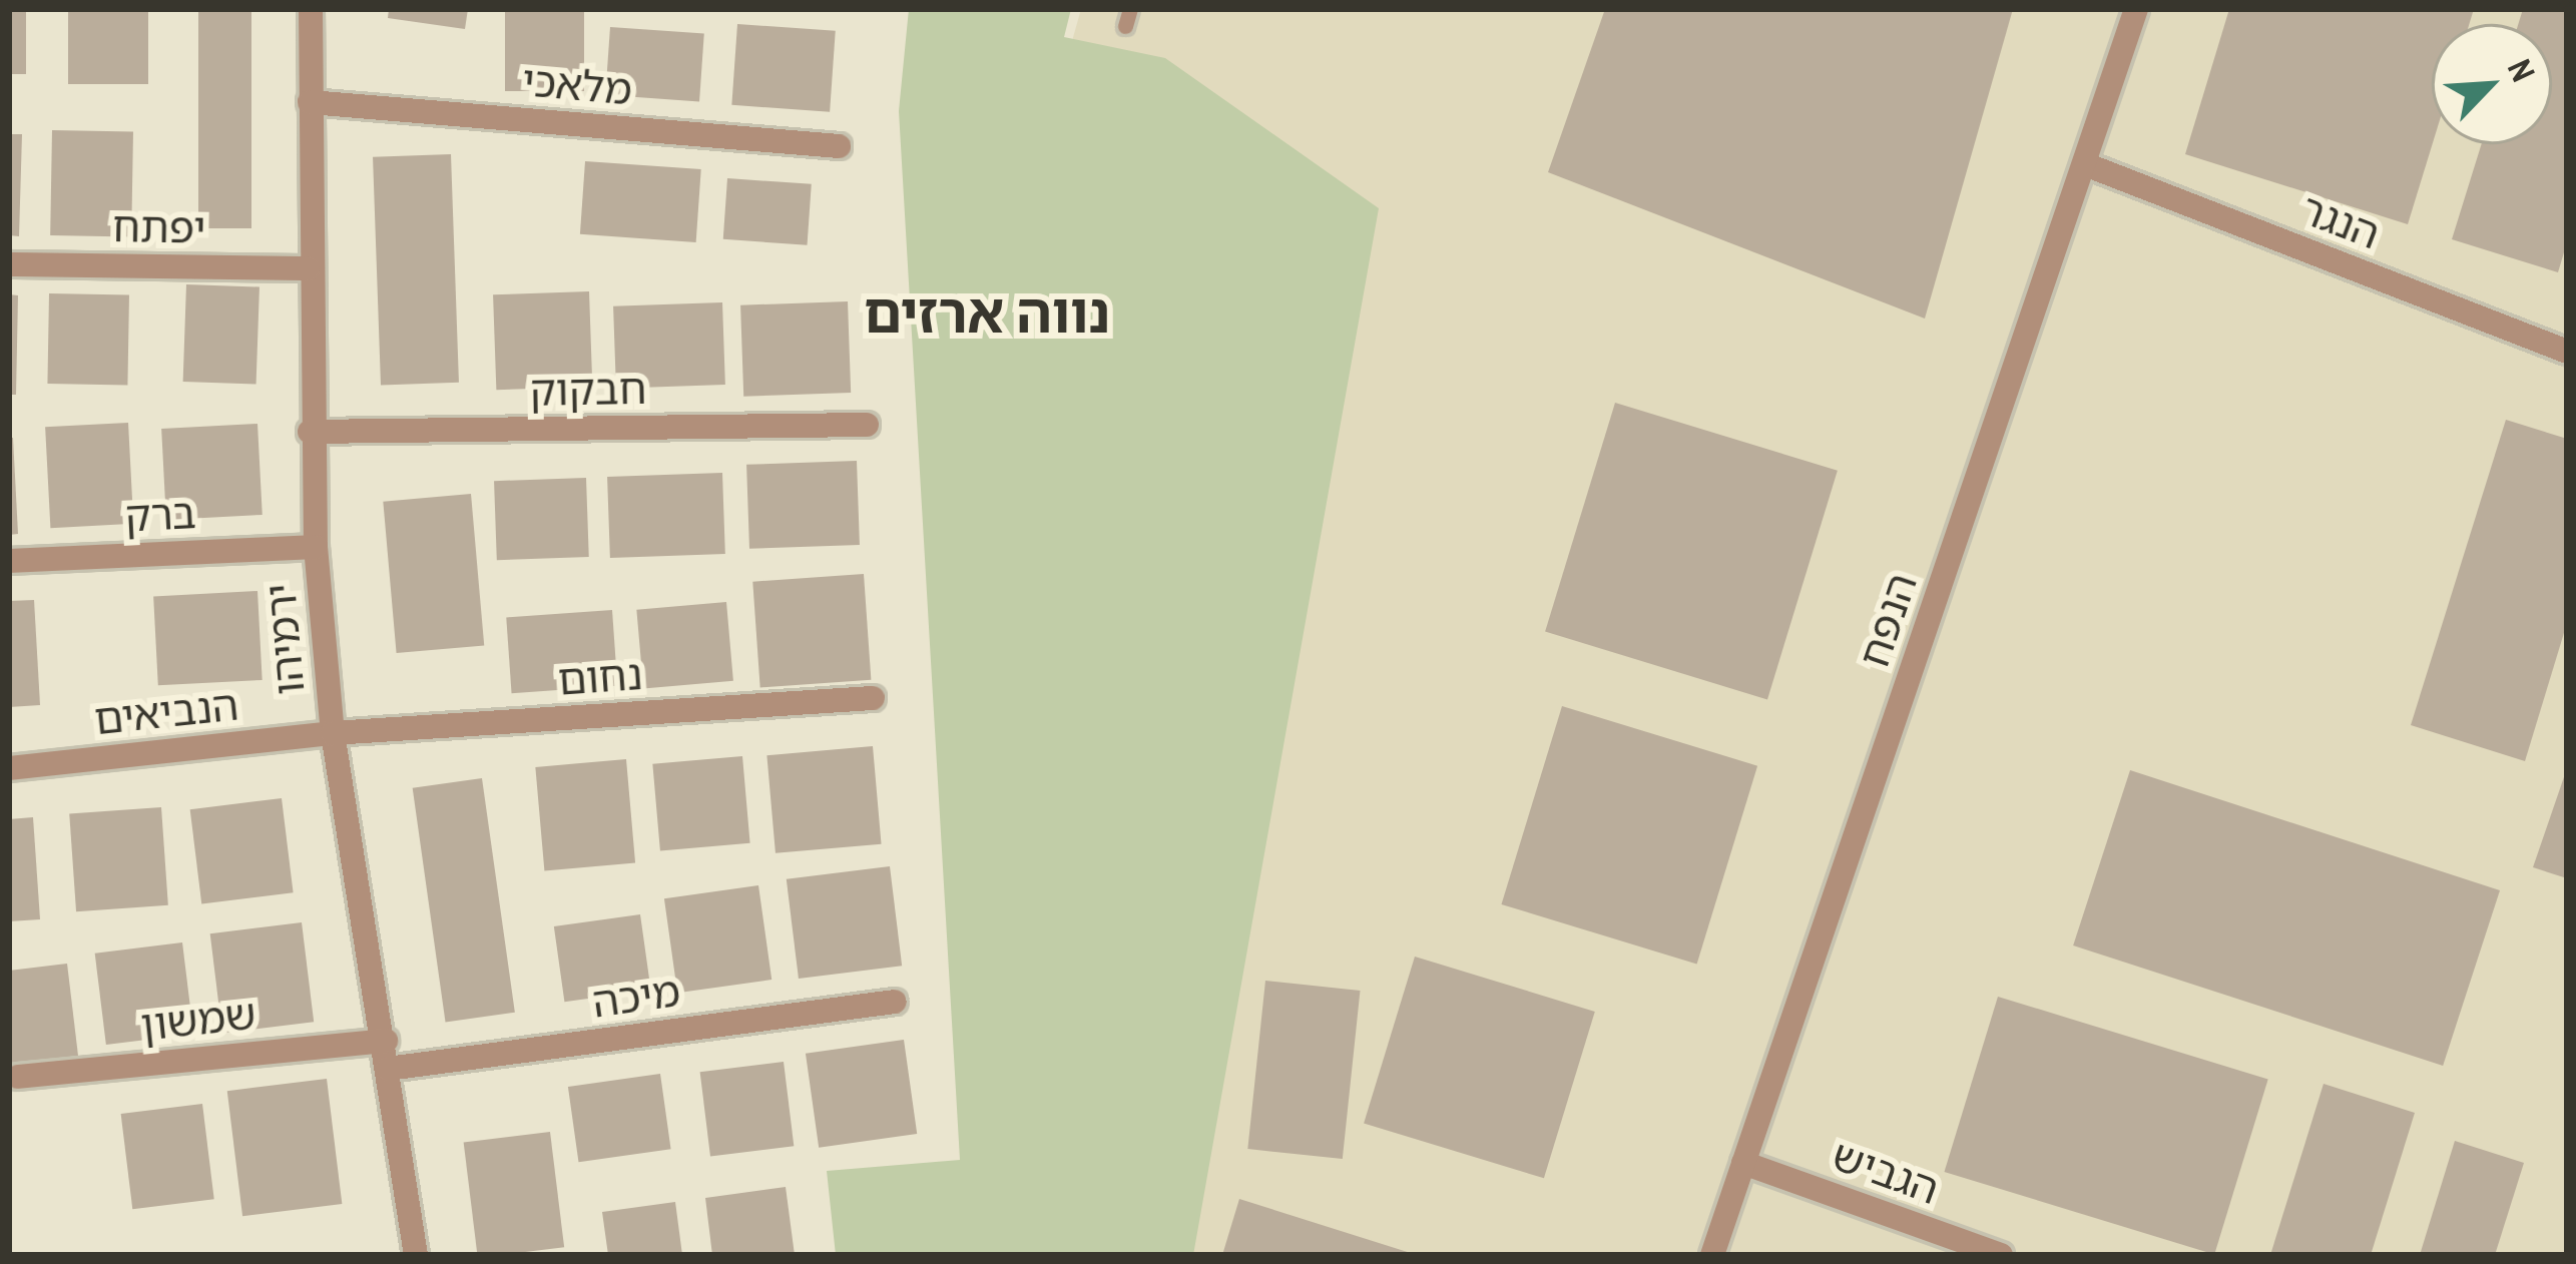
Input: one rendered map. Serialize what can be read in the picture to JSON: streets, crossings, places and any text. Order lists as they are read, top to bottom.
{
  "streets": {
    "street": [
      "מלאכי",
      "הנגר",
      "יפתח",
      "חבקוק",
      "ברק",
      "הנפח",
      "ירמיהו",
      "נחום",
      "הנביאים",
      "מיכה",
      "שמשון",
      "הגביש"
    ]
  },
  "crossings": [
    ["מלאכי", "ירמיהו"],
    ["הנגר", "הנפח"],
    ["יפתח", "ירמיהו"],
    ["חבקוק", "ירמיהו"],
    ["ברק", "ירמיהו"],
    ["הנפח", "הגביש"],
    ["ירמיהו", "נחום"],
    ["ירמיהו", "הנביאים"],
    ["ירמיהו", "מיכה"],
    ["ירמיהו", "שמשון"],
    ["נחום", "הנביאים"]
  ],
  "districts": ["נווה ארזים"],
  "north": "top right"
}
